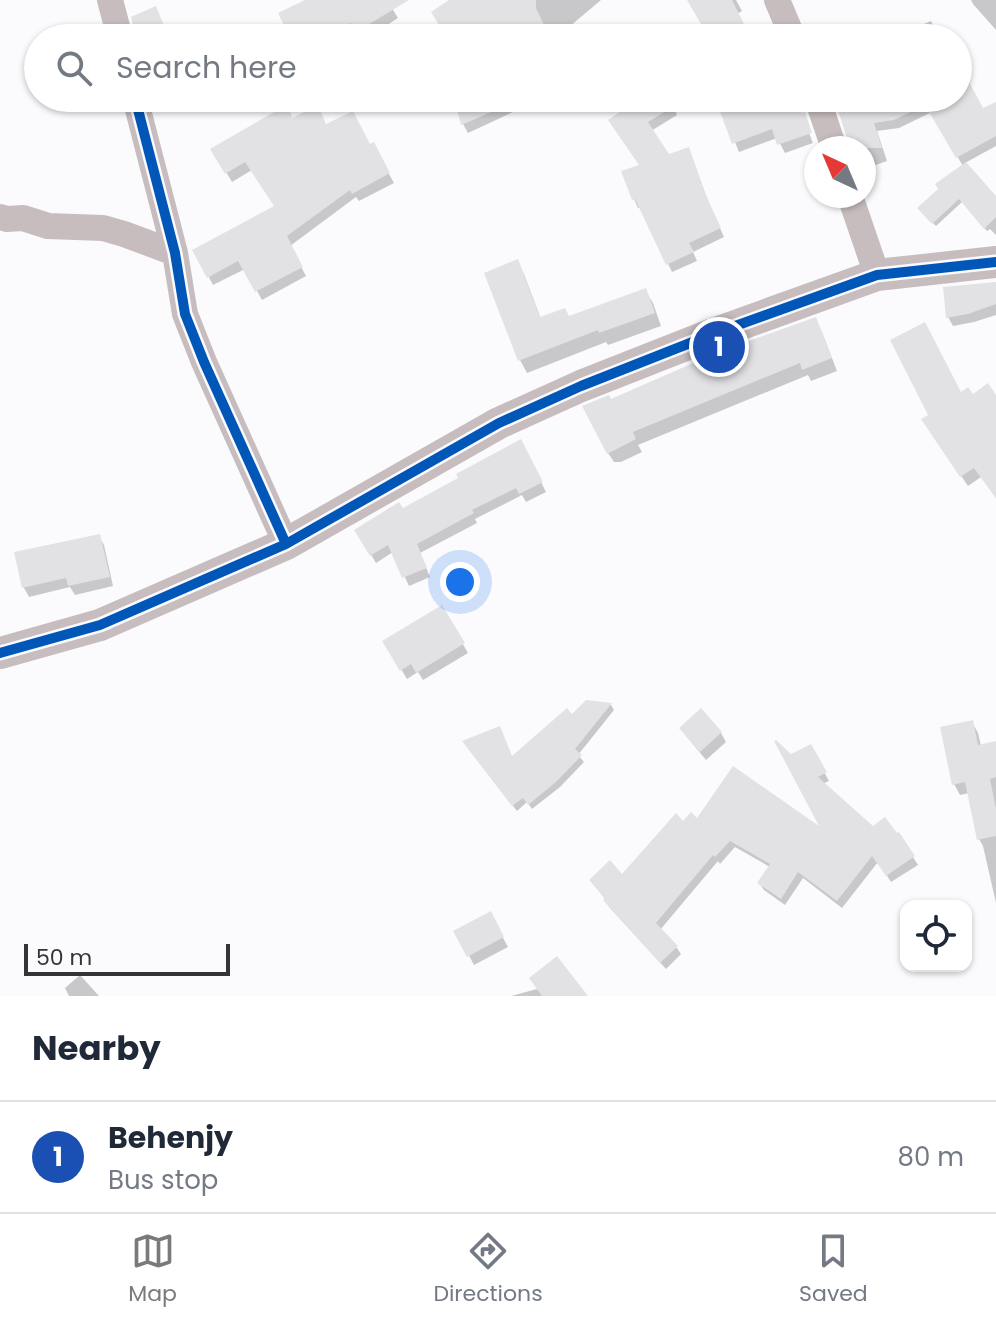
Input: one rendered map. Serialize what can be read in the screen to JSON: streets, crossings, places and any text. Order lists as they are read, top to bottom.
{
  "scale_bar": "50 m",
  "north": "top left",
  "page": {
    "search": "Search here",
    "pins": "1",
    "scale": "50 m",
    "heading": "Nearby",
    "list": [
      {
        "mark": "1",
        "name": "Behenjy",
        "note": "Bus stop",
        "value": "80 m"
      }
    ],
    "nav": ["Map", "Directions", "Saved"]
  }
}
